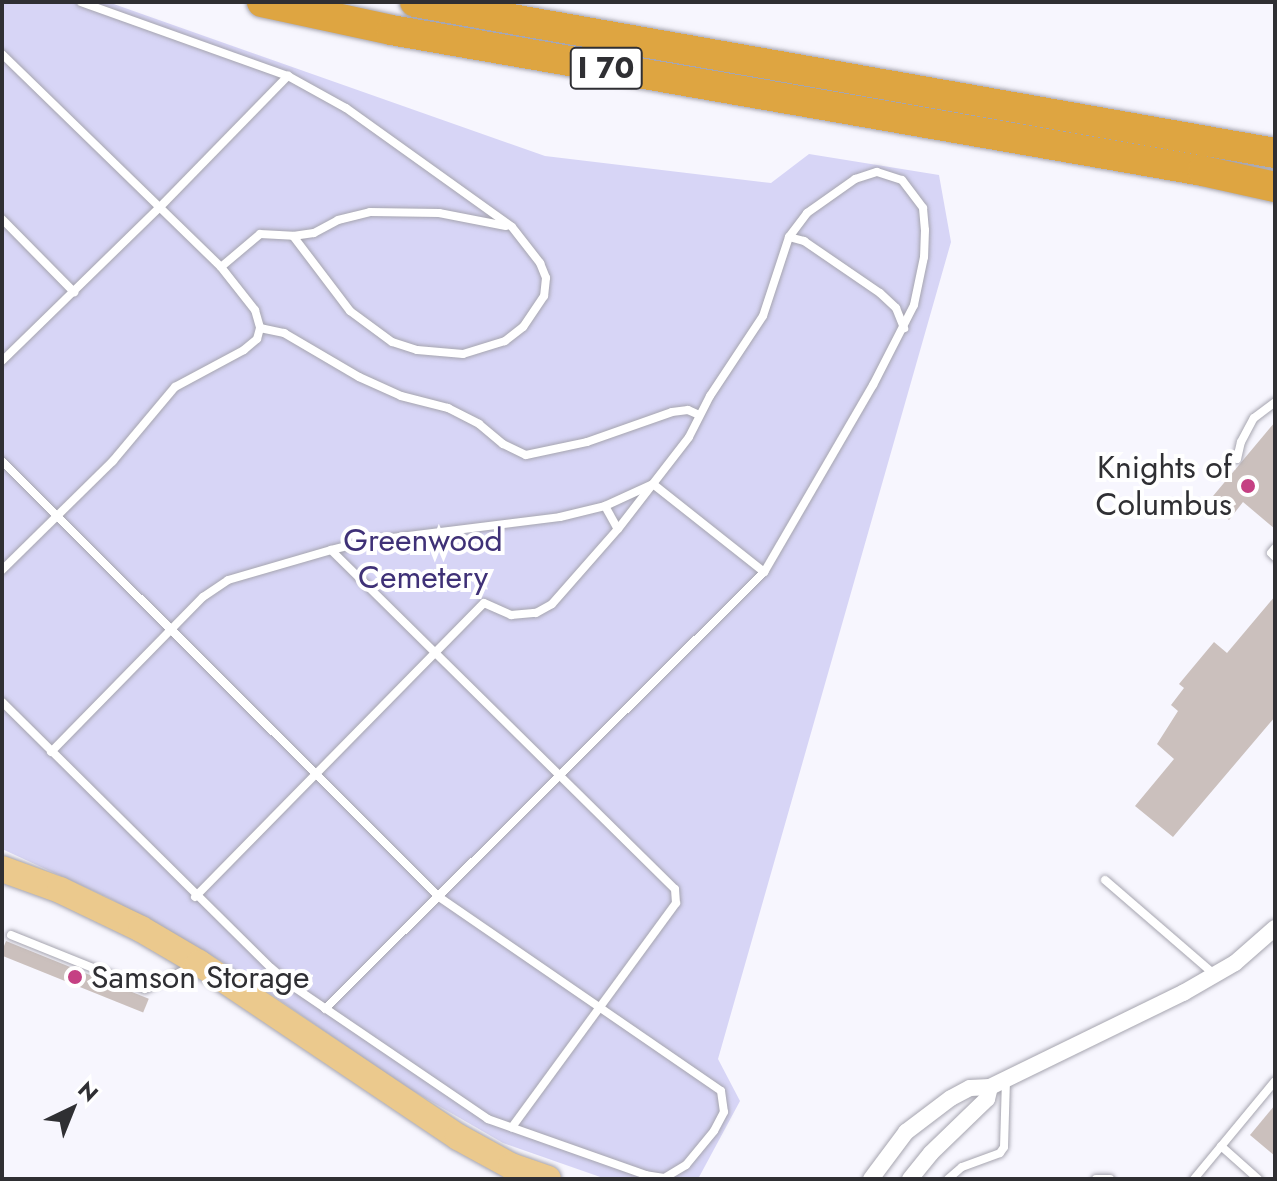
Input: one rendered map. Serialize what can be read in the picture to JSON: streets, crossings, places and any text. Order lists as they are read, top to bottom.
{
  "streets": {
    "highway": ["I 70"]
  },
  "parks": ["Greenwood Cemetery"],
  "places": ["Knights of Columbus", "Samson Storage"],
  "north": "top right"
}
